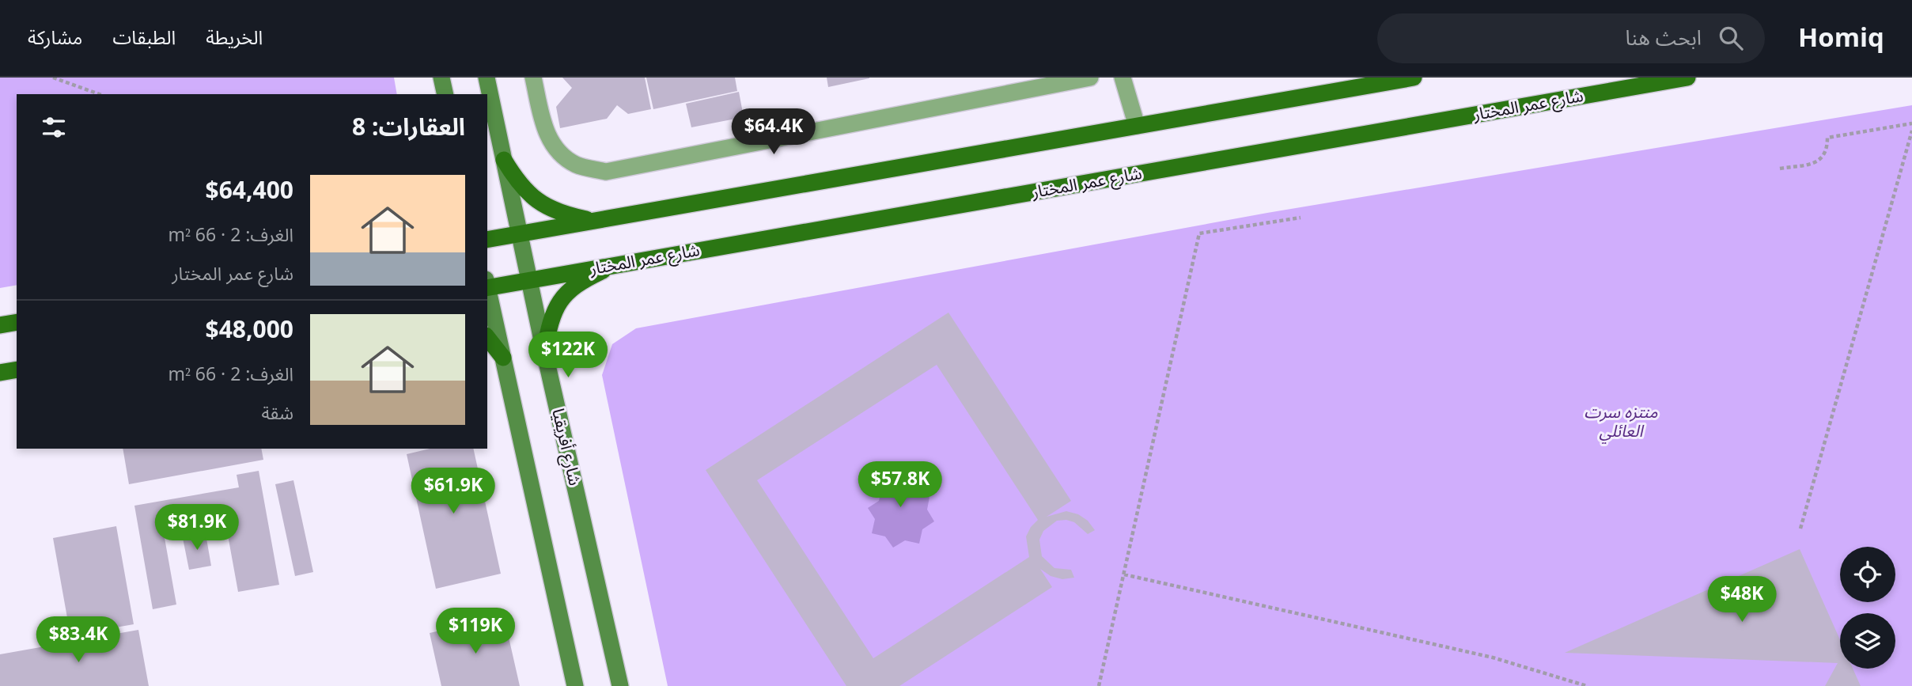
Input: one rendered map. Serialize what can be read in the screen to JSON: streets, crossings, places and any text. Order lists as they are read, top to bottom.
{
  "streets": {
    "main road": ["شارع عمر المختار"],
    "street": ["شارع أفريقيا"]
  },
  "crossings": [
    ["شارع عمر المختار", "شارع أفريقيا"]
  ],
  "parks": ["منتزه سرت العائلي"],
  "page": {
    "header": "Homiq",
    "search": "ابحث هنا",
    "nav": ["الخريطة", "الطبقات", "مشاركة"],
    "heading": "العقارات: 8",
    "price": [
      "$64.4K",
      "$122K",
      "$57.8K",
      "$61.9K",
      "$81.9K",
      "$48K",
      "$119K",
      "$83.4K"
    ],
    "list": [
      {
        "name": "$64,400",
        "note": "الغرف: 2 · 66 m² · شارع عمر المختار"
      },
      {
        "name": "$48,000",
        "note": "الغرف: 2 · 66 m² · شقة"
      }
    ]
  }
}
